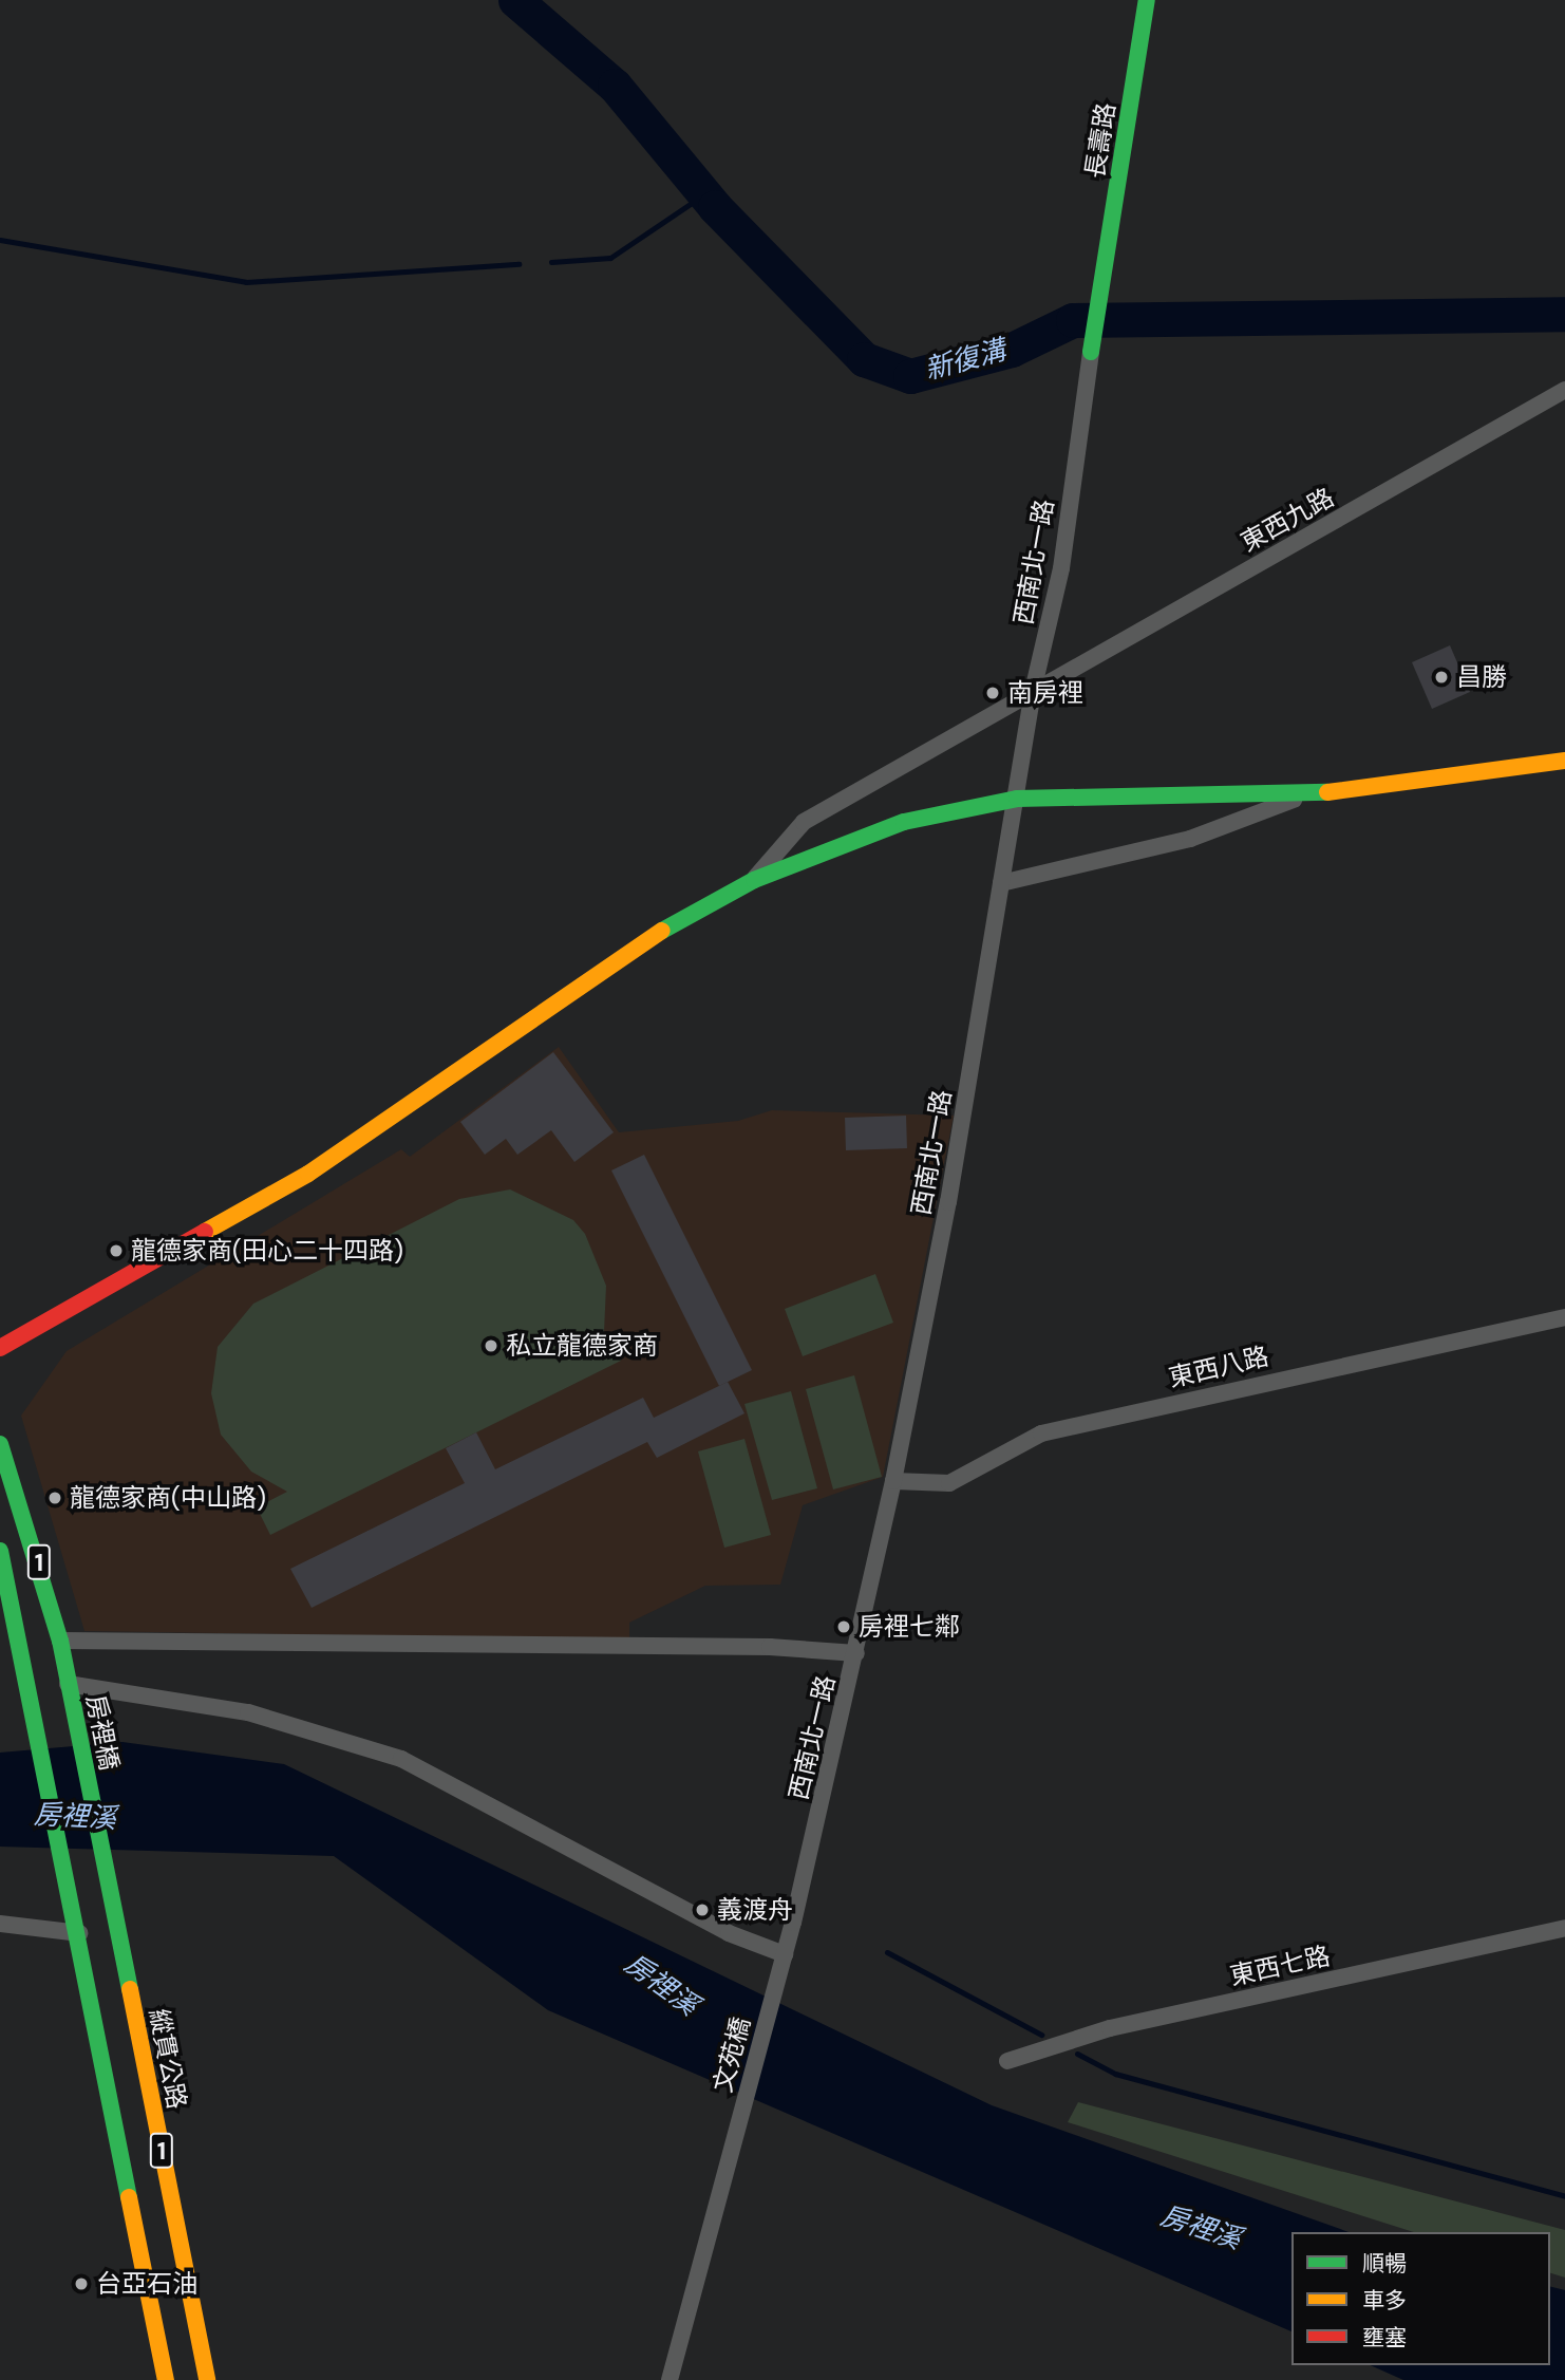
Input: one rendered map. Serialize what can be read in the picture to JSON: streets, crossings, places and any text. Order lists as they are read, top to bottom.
{
  "streets": {
    "main road": [
      "長壽路",
      "1",
      "房裡橋",
      "縱貫公路"
    ],
    "street": [
      "東西九路",
      "西南北一路",
      "東西八路",
      "東西七路",
      "文苑橋"
    ]
  },
  "crossings": [
    ["長壽路", "西南北一路"],
    ["東西九路", "西南北一路"],
    ["西南北一路", "東西八路"],
    ["西南北一路", "文苑橋"],
    ["1", "房裡橋"],
    ["房裡橋", "縱貫公路"]
  ],
  "water": ["新復溝", "房裡溪"],
  "places": [
    "昌勝",
    "南房裡",
    "龍德家商(田心二十四路)",
    "私立龍德家商",
    "龍德家商(中山路)",
    "房裡七鄰",
    "義渡舟",
    "台亞石油"
  ],
  "legend": ["順暢", "車多", "壅塞"]
}
